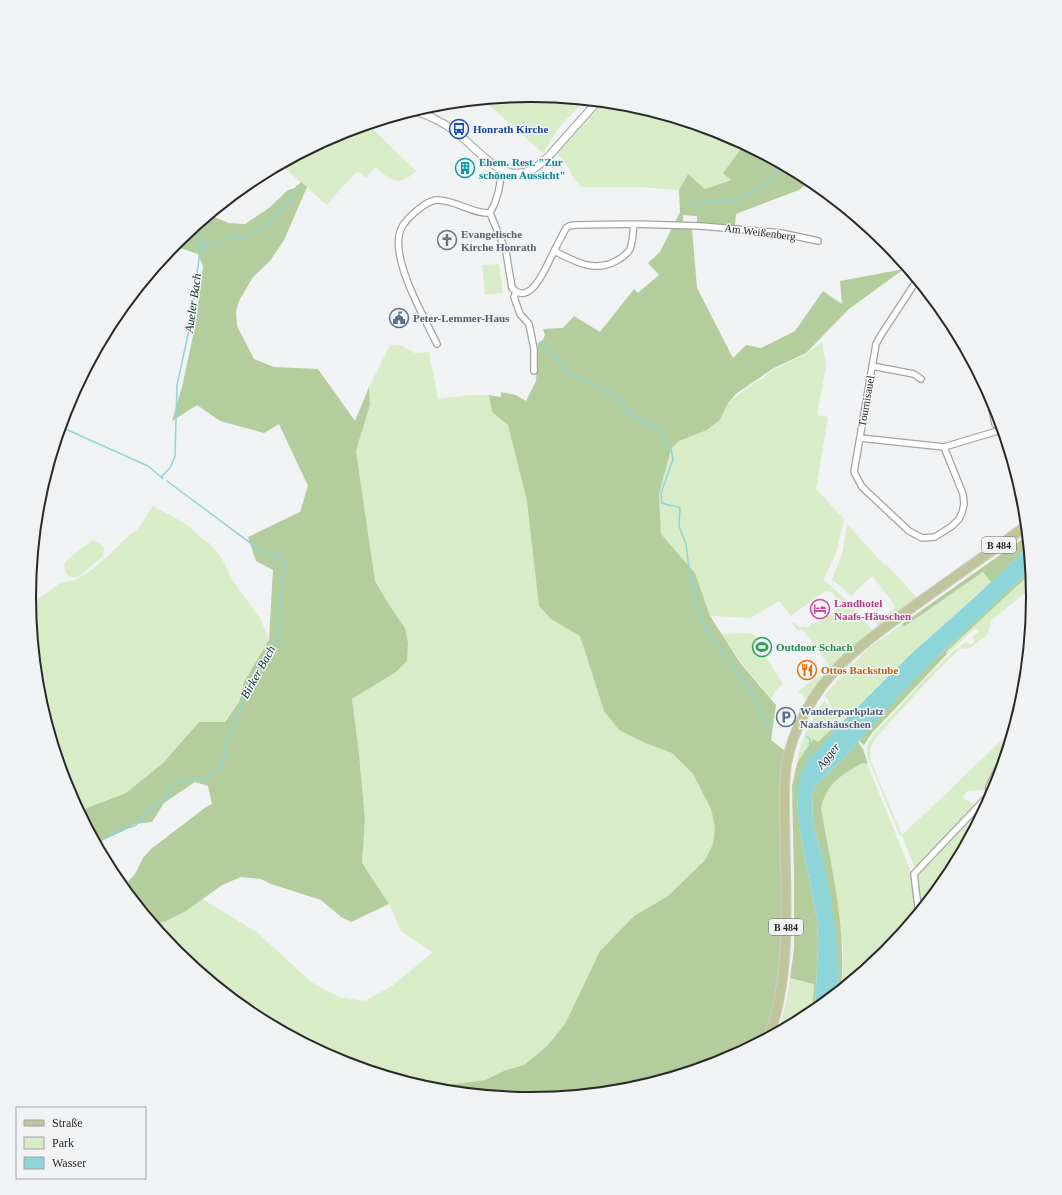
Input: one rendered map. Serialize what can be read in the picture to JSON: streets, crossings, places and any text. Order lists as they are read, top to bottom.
{
  "streets": {
    "main road": ["B 484"],
    "street": ["Am Weißenberg", "Tournisauel"]
  },
  "water": ["Aueler Bach", "Birker Bach", "Agger"],
  "places": {
    "bus stop": ["Honrath Kirche"],
    "building": ["Ehem. Rest. \"Zur schönen Aussicht\""],
    "church": ["Evangelische Kirche Honrath"],
    "public building": ["Peter-Lemmer-Haus"],
    "hotel": ["Landhotel Naafs-Häuschen"],
    "sports": ["Outdoor Schach"],
    "restaurant": ["Ottos Backstube"],
    "parking": ["Wanderparkplatz Naafshäuschen"]
  },
  "legend": ["Straße", "Park", "Wasser"]
}
